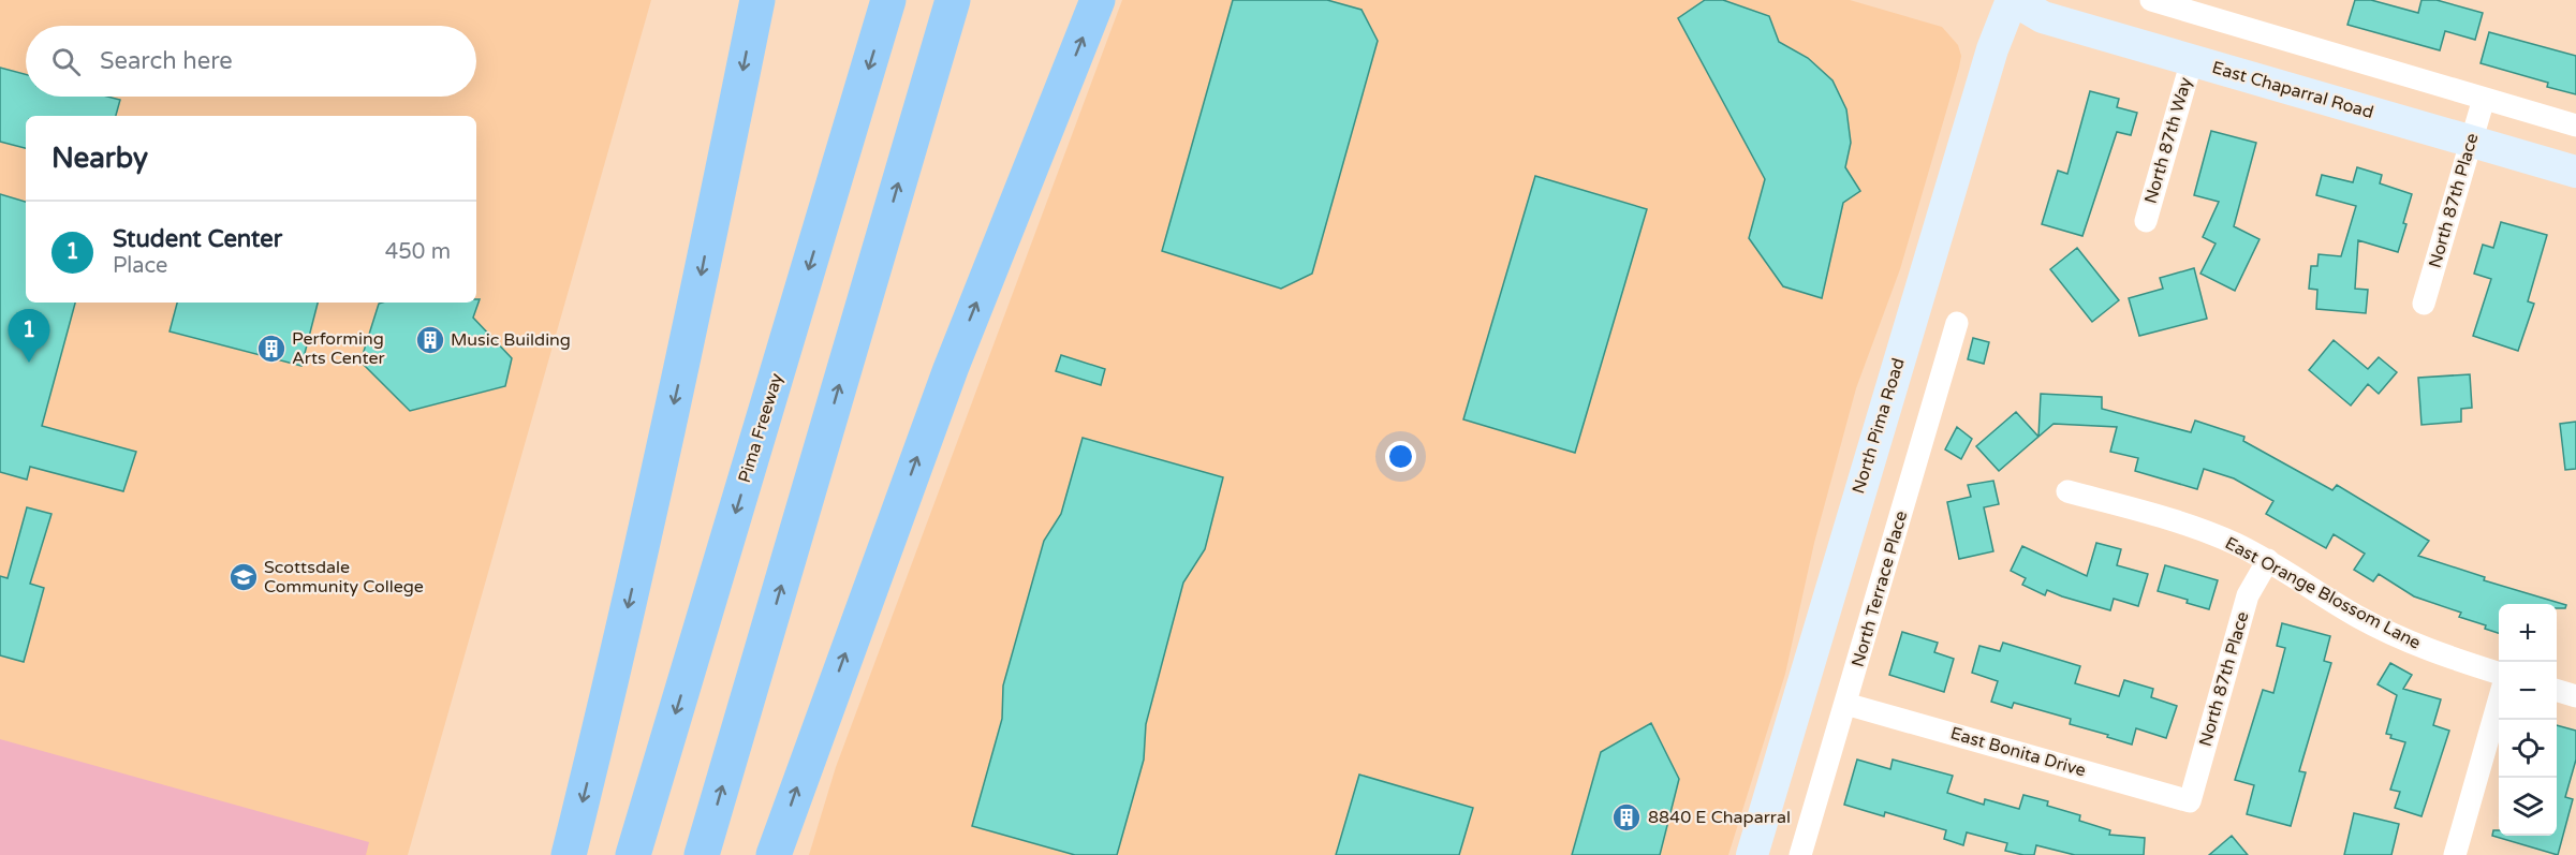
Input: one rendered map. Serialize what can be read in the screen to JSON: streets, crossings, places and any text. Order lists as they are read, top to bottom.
{
  "streets": {
    "highway": ["Pima Freeway"],
    "main road": ["East Chaparral Road", "North Pima Road"],
    "street": [
      "North 87th Way",
      "North 87th Place",
      "North Terrace Place",
      "East Orange Blossom Lane",
      "East Bonita Drive"
    ]
  },
  "crossings": [
    ["East Chaparral Road", "North 87th Way"],
    ["East Chaparral Road", "North 87th Place"],
    ["East Chaparral Road", "North Pima Road"],
    ["North 87th Place", "East Orange Blossom Lane"],
    ["North 87th Place", "East Bonita Drive"],
    ["North Terrace Place", "East Bonita Drive"]
  ],
  "places": {
    "building": ["Music Building", "Performing Arts Center", "8840 E Chaparral"],
    "school or university": ["Scottsdale Community College"]
  },
  "page": {
    "search": "Search here",
    "heading": "Nearby",
    "list": [
      {
        "mark": "1",
        "name": "Student Center",
        "note": "Place",
        "value": "450 m"
      }
    ],
    "pins": "1",
    "map_buttons": ["+", "−"]
  }
}
